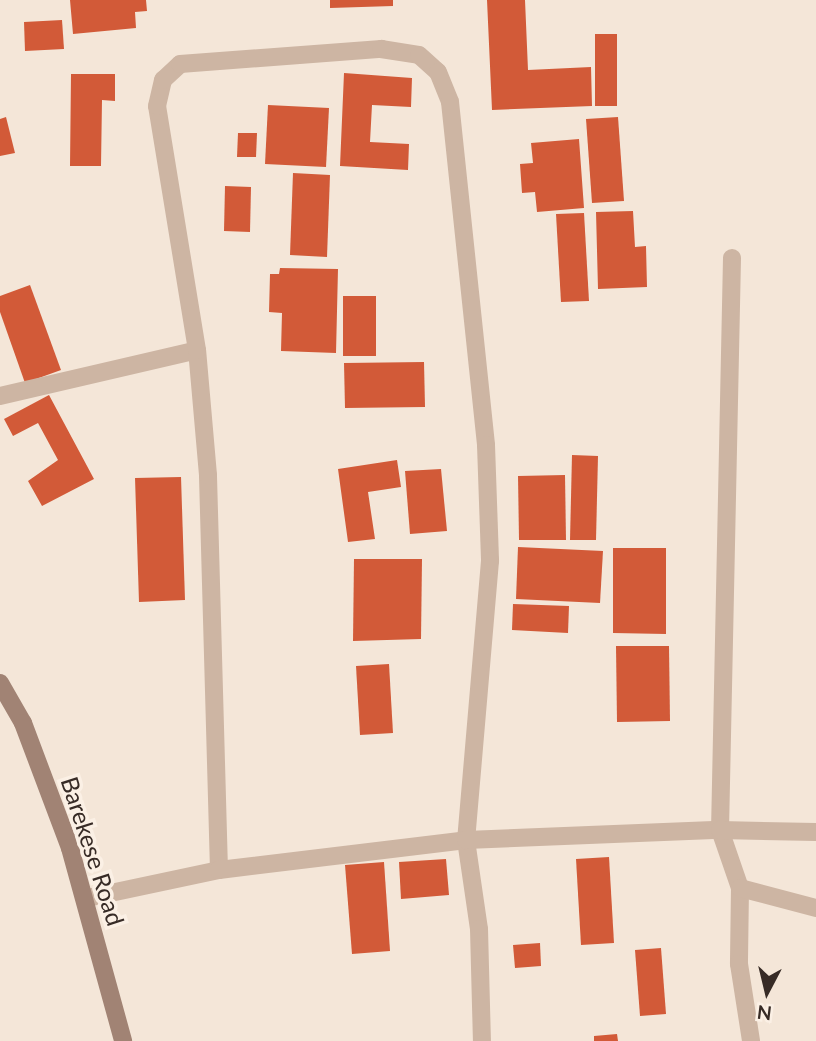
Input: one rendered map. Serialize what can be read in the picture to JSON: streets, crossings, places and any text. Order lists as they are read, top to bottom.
{
  "streets": {
    "main road": ["Barekese Road"]
  },
  "north": "bottom"
}
